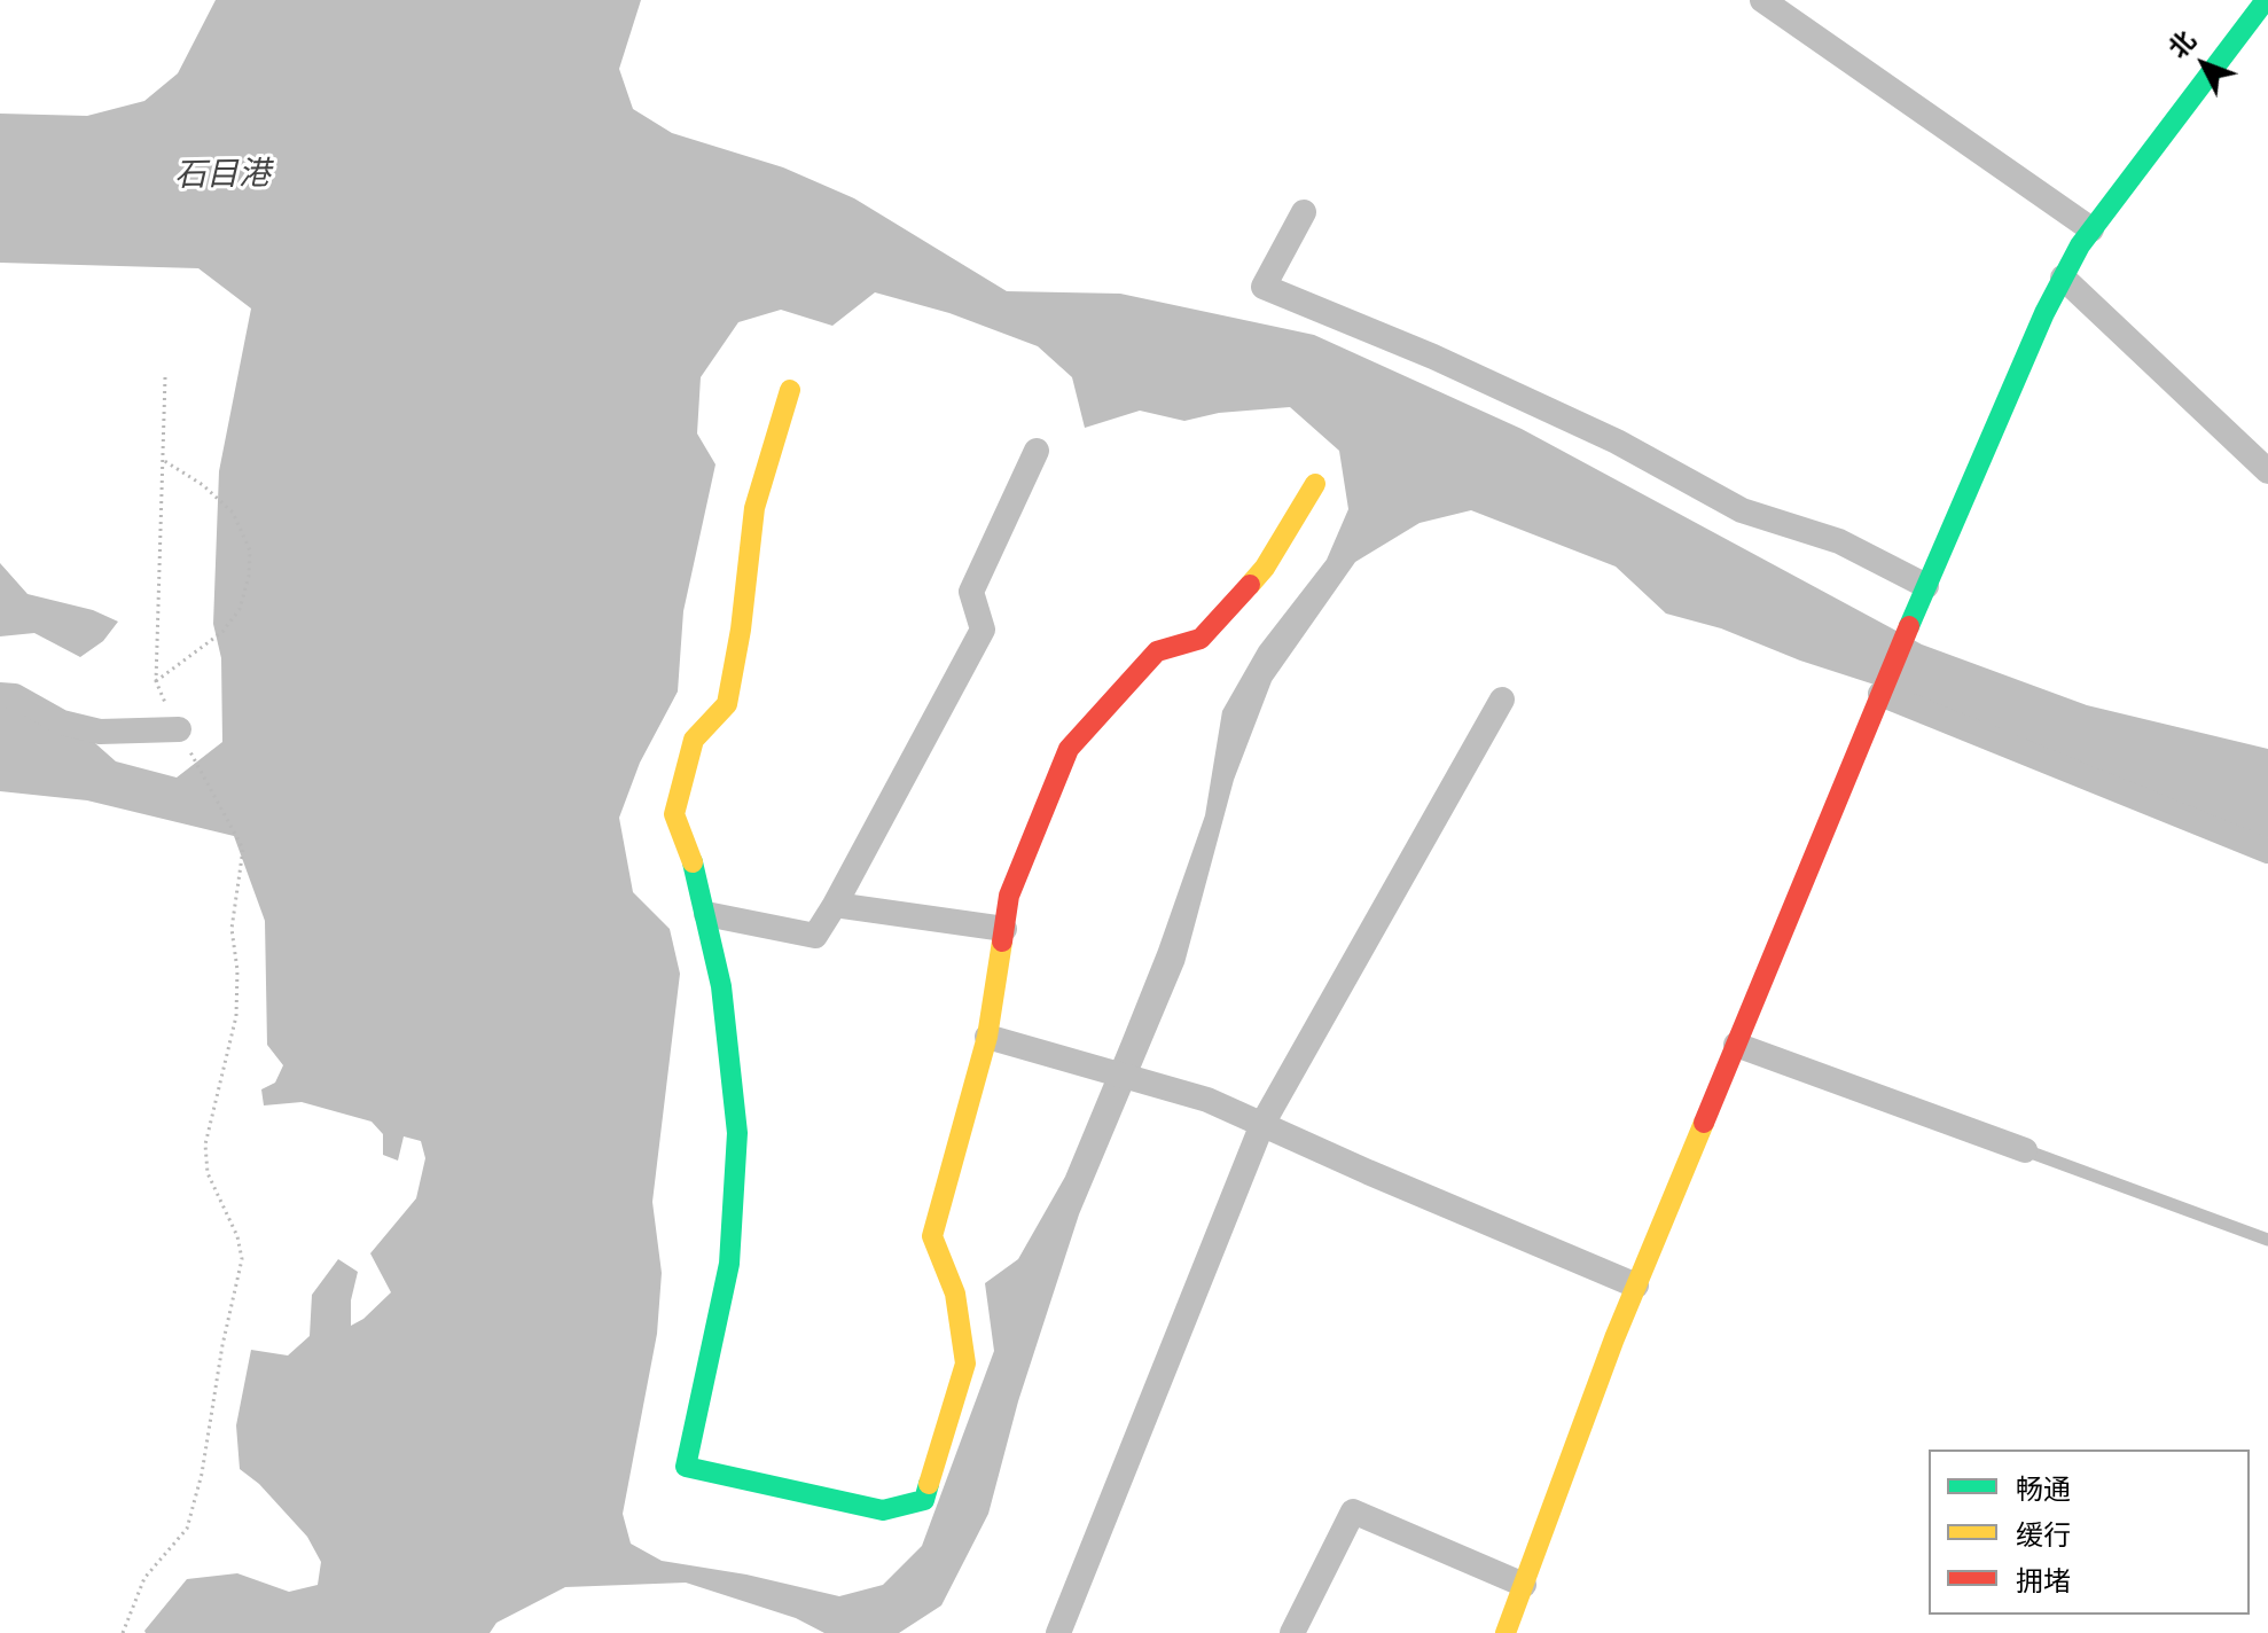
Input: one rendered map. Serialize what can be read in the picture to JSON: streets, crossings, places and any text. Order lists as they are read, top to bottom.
{
  "water": ["石目港"],
  "legend": ["畅通", "缓行", "拥堵"],
  "north": "top left"
}
